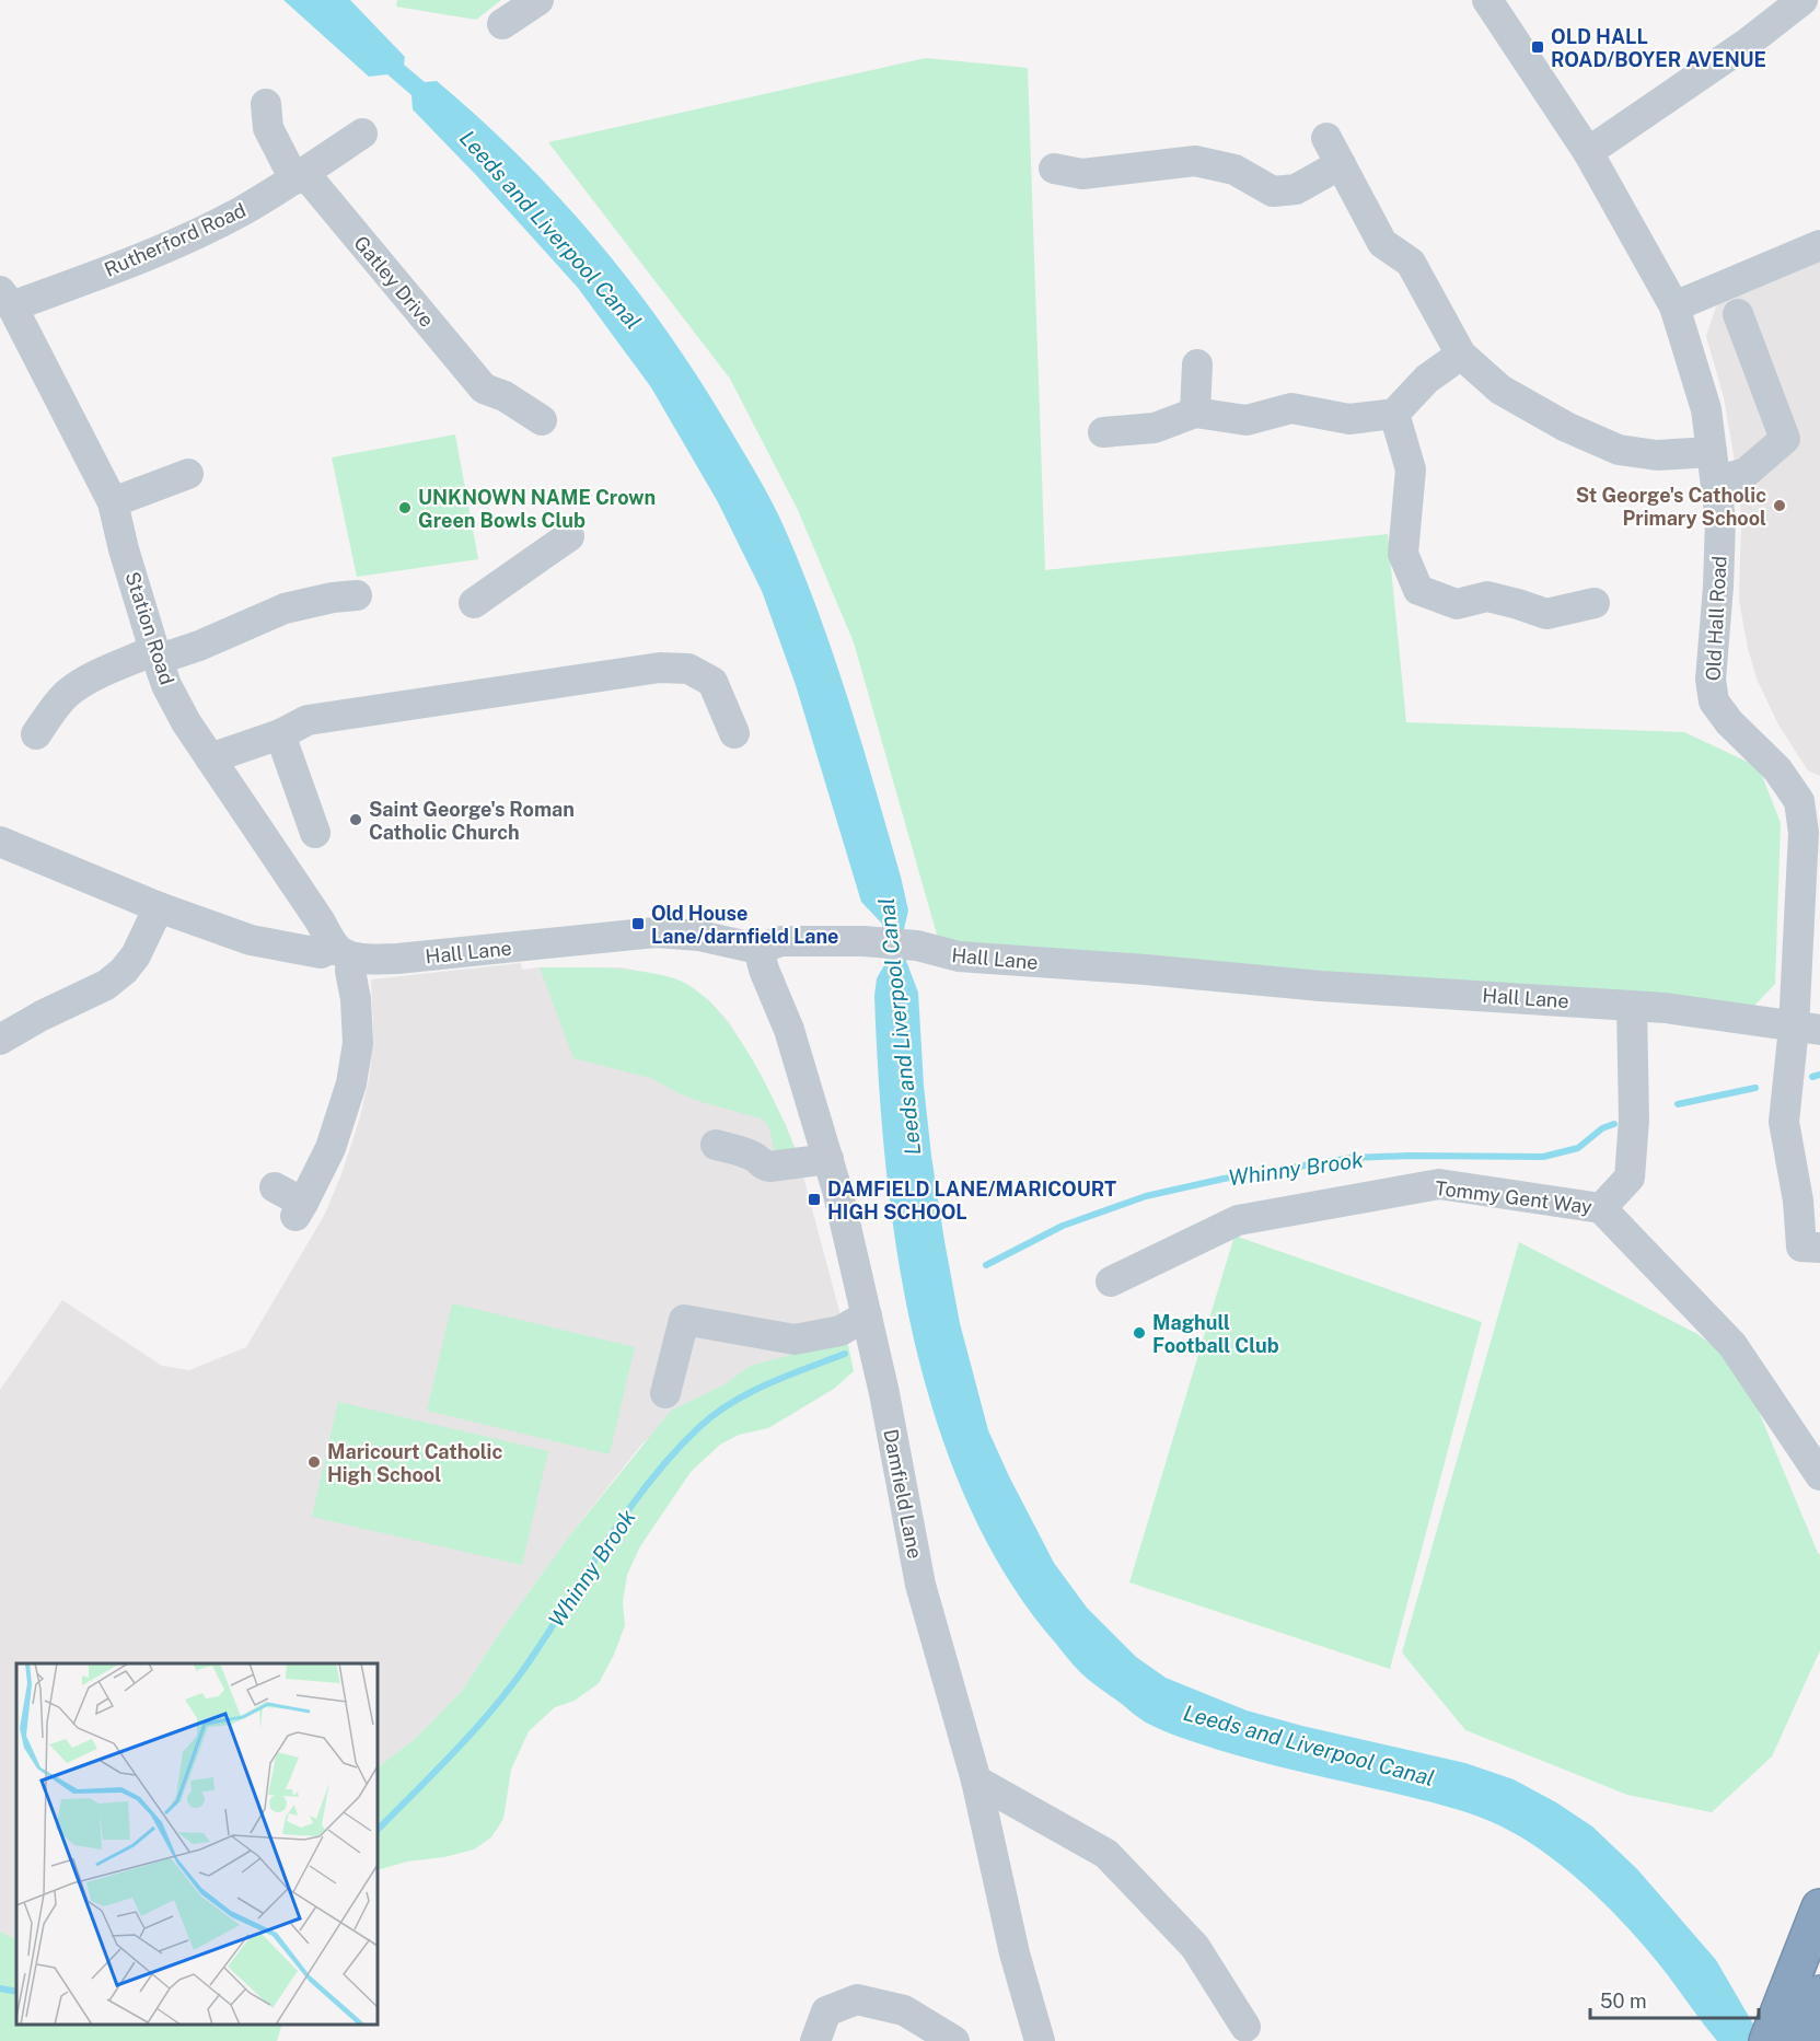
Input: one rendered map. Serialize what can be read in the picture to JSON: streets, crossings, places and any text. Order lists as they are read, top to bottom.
{
  "streets": {
    "street": [
      "Rutherford Road",
      "Gatley Drive",
      "Old Hall Road",
      "Station Road",
      "Hall Lane",
      "Tommy Gent Way",
      "Damfield Lane"
    ]
  },
  "crossings": [
    ["Rutherford Road", "Gatley Drive"],
    ["Rutherford Road", "Station Road"],
    ["Old Hall Road", "Hall Lane"],
    ["Station Road", "Hall Lane"],
    ["Hall Lane", "Tommy Gent Way"],
    ["Hall Lane", "Damfield Lane"]
  ],
  "water": ["Leeds and Liverpool Canal", "Whinny Brook"],
  "places": {
    "transit": ["OLD HALL ROAD/BOYER AVENUE", "Old House Lane/darnfield Lane", "DAMFIELD LANE/MARICOURT HIGH SCHOOL"],
    "other": [
      "St George's Catholic Primary School",
      "UNKNOWN NAME Crown Green Bowls Club",
      "Saint George's Roman Catholic Church",
      "Maghull Football Club",
      "Maricourt Catholic High School"
    ]
  },
  "scale_bar": "50 m"
}
